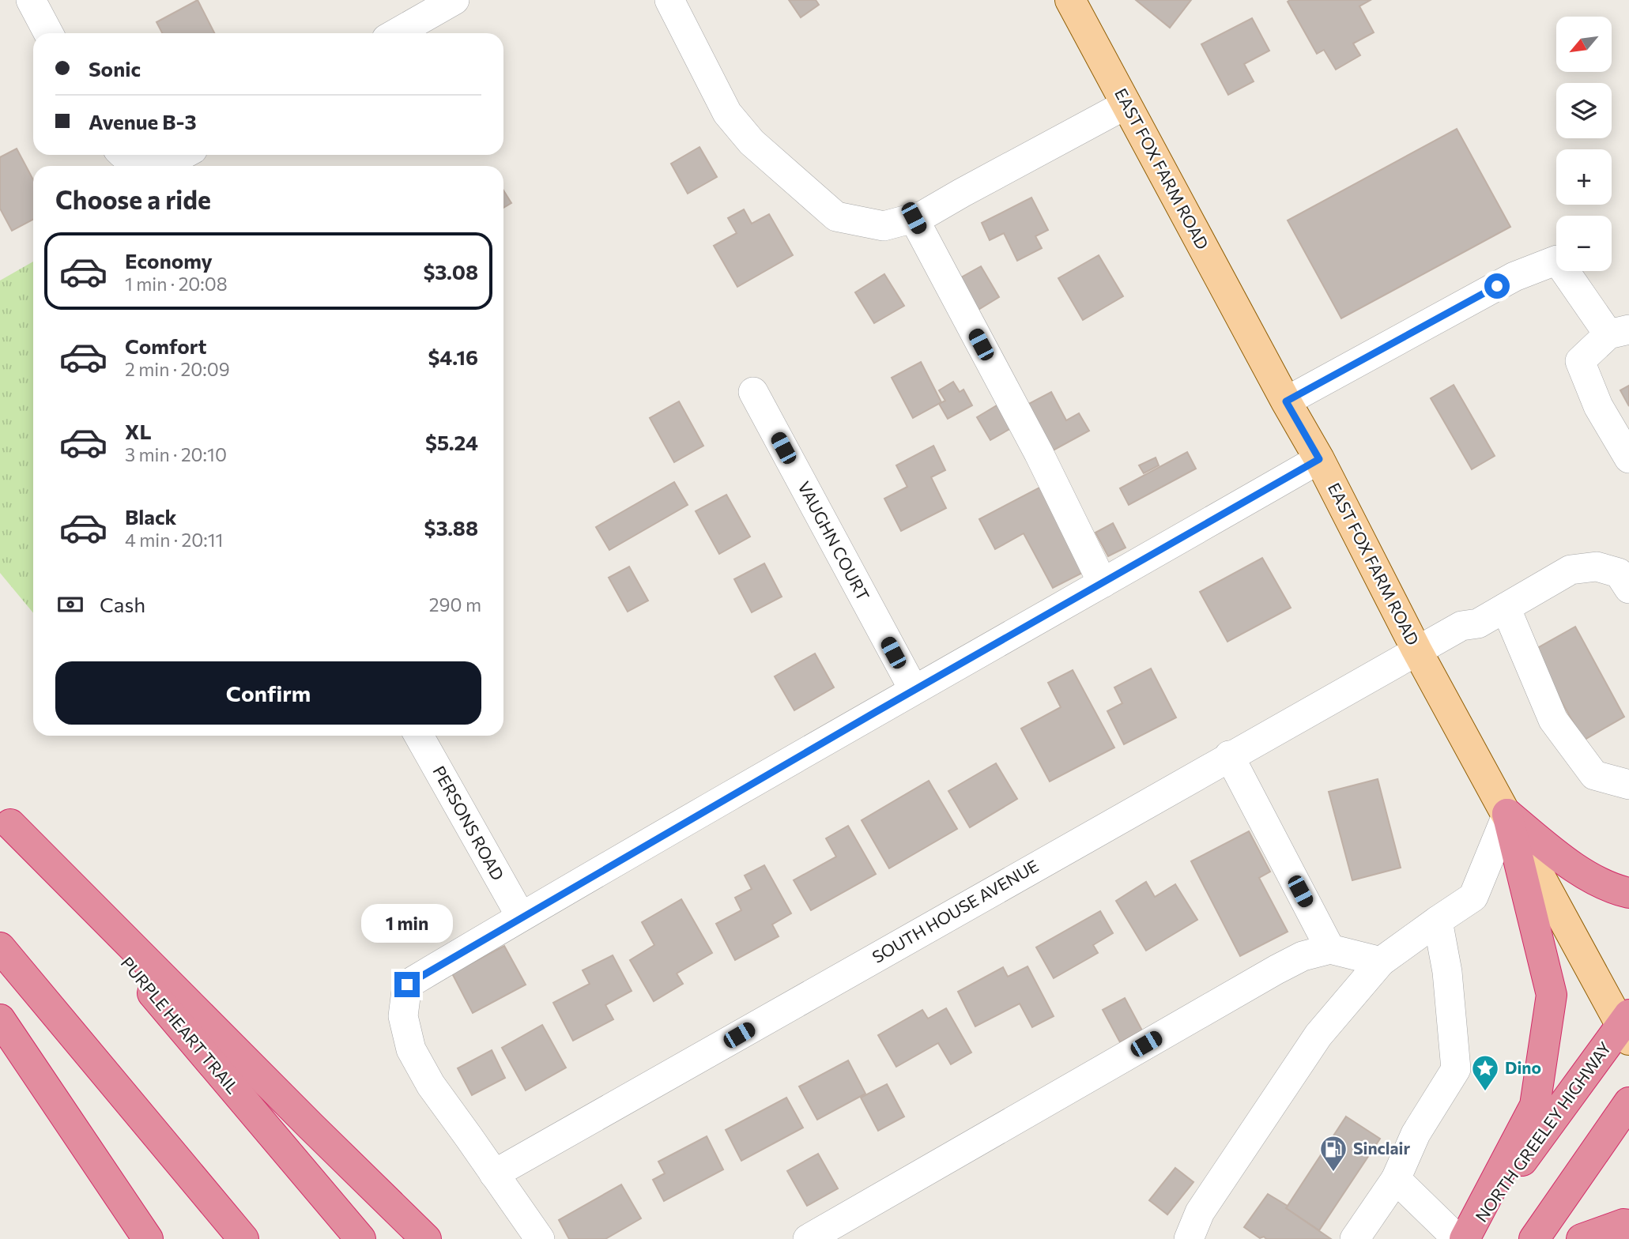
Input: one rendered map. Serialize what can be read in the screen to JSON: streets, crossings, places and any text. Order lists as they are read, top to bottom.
{
  "streets": {
    "highway": ["PURPLE HEART TRAIL", "NORTH GREELEY HIGHWAY"],
    "main road": ["EAST FOX FARM ROAD"],
    "street": ["VAUGHN COURT", "PERSONS ROAD", "SOUTH HOUSE AVENUE"]
  },
  "crossings": [
    ["EAST FOX FARM ROAD", "SOUTH HOUSE AVENUE"],
    ["EAST FOX FARM ROAD", "NORTH GREELEY HIGHWAY"]
  ],
  "places": {
    "place": ["Dino"],
    "fuel station": ["Sinclair"]
  },
  "north": "bottom left",
  "page": {
    "map_buttons": ["+", "−"],
    "banner": ["Sonic", "Avenue B-3"],
    "heading": "Choose a ride",
    "list": [
      {
        "name": "Economy",
        "note": "1 min · 20:08",
        "value": "$3.08"
      },
      {
        "name": "Comfort",
        "note": "2 min · 20:09",
        "value": "$4.16"
      },
      {
        "name": "XL",
        "note": "3 min · 20:10",
        "value": "$5.24"
      },
      {
        "name": "Black",
        "note": "4 min · 20:11",
        "value": "$3.88"
      }
    ],
    "pay": ["Cash", "290 m"],
    "buttons": "Confirm",
    "bubble": "1 min"
  }
}
